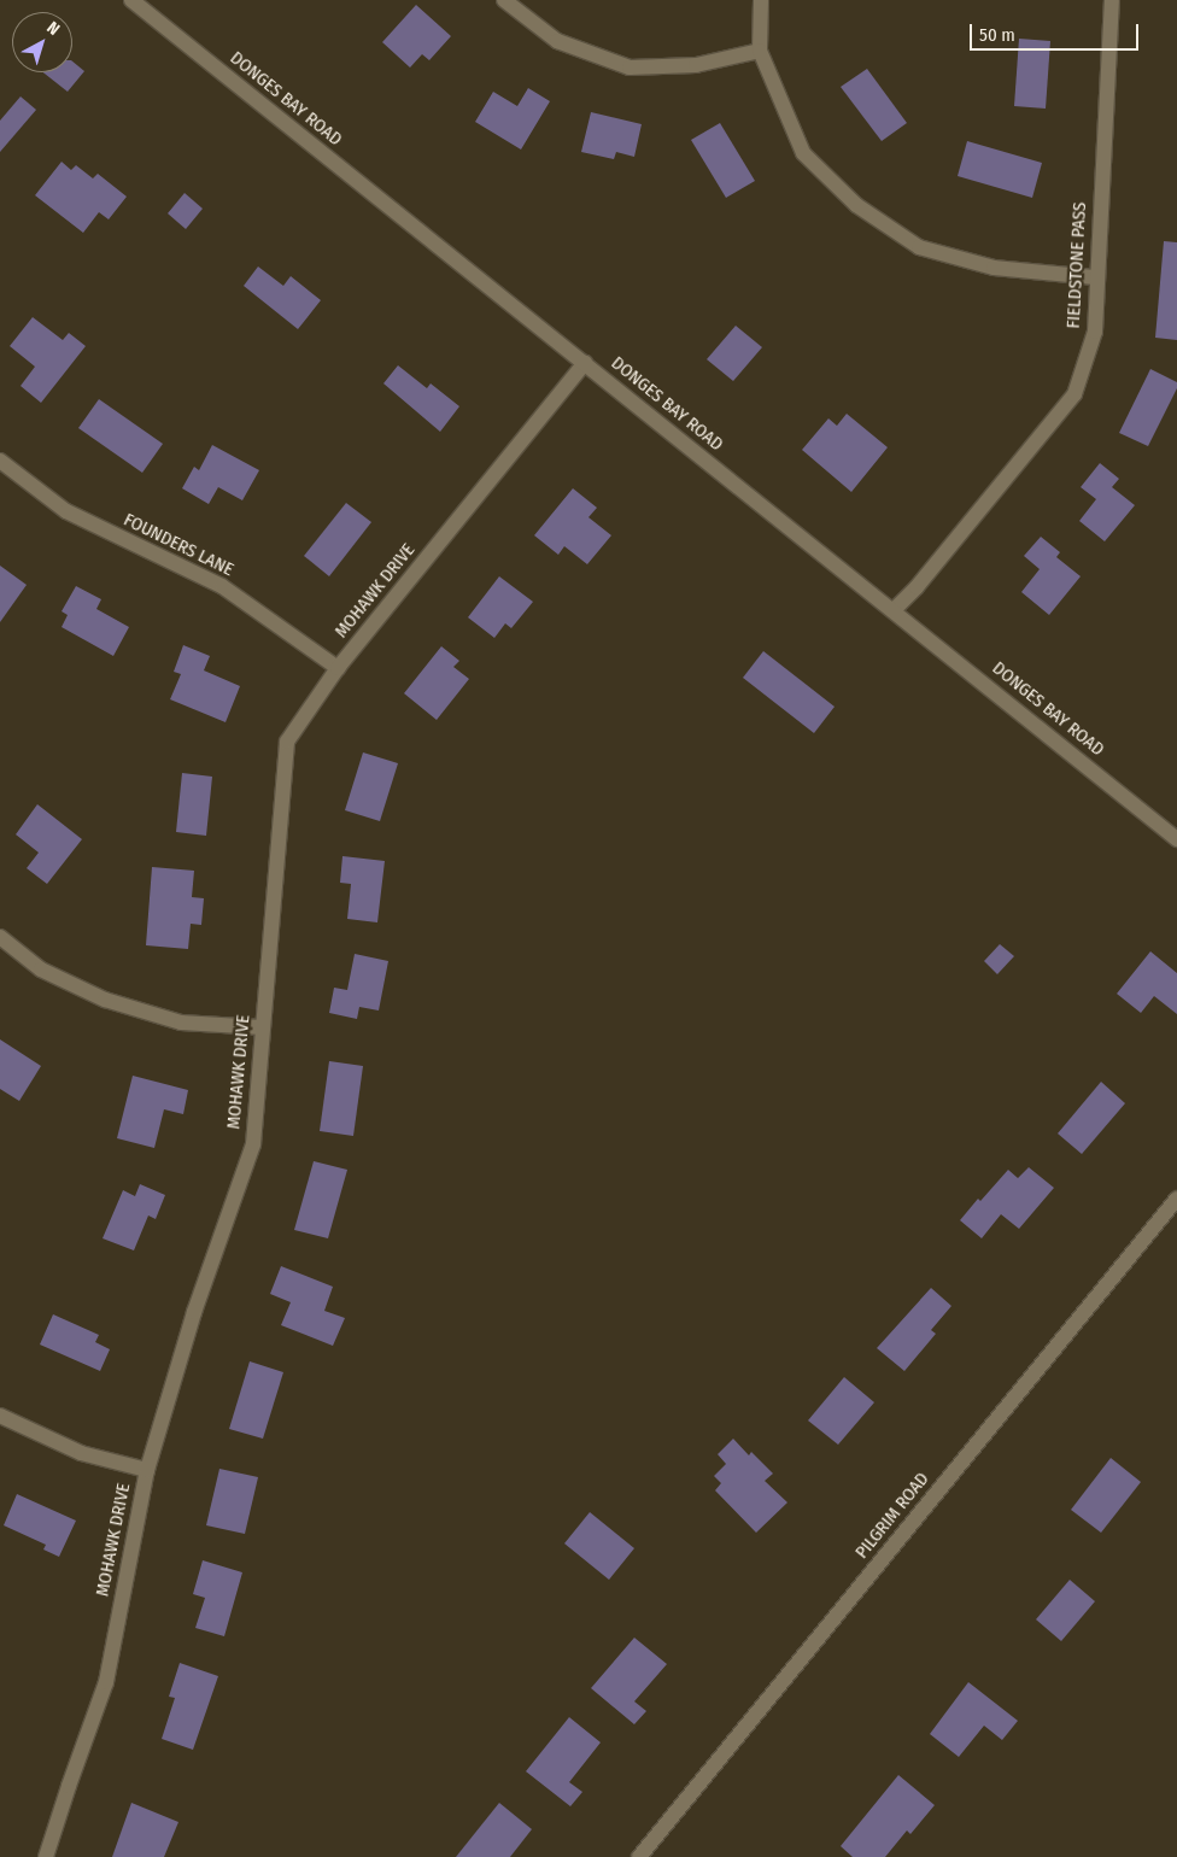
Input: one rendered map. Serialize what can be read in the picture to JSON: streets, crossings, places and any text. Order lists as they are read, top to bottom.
{
  "streets": {
    "street": [
      "DONGES BAY ROAD",
      "FIELDSTONE PASS",
      "FOUNDERS LANE",
      "MOHAWK DRIVE",
      "PILGRIM ROAD"
    ]
  },
  "crossings": [
    ["DONGES BAY ROAD", "FIELDSTONE PASS"],
    ["DONGES BAY ROAD", "MOHAWK DRIVE"],
    ["FOUNDERS LANE", "MOHAWK DRIVE"]
  ],
  "scale_bar": "50 m",
  "north": "top right"
}
